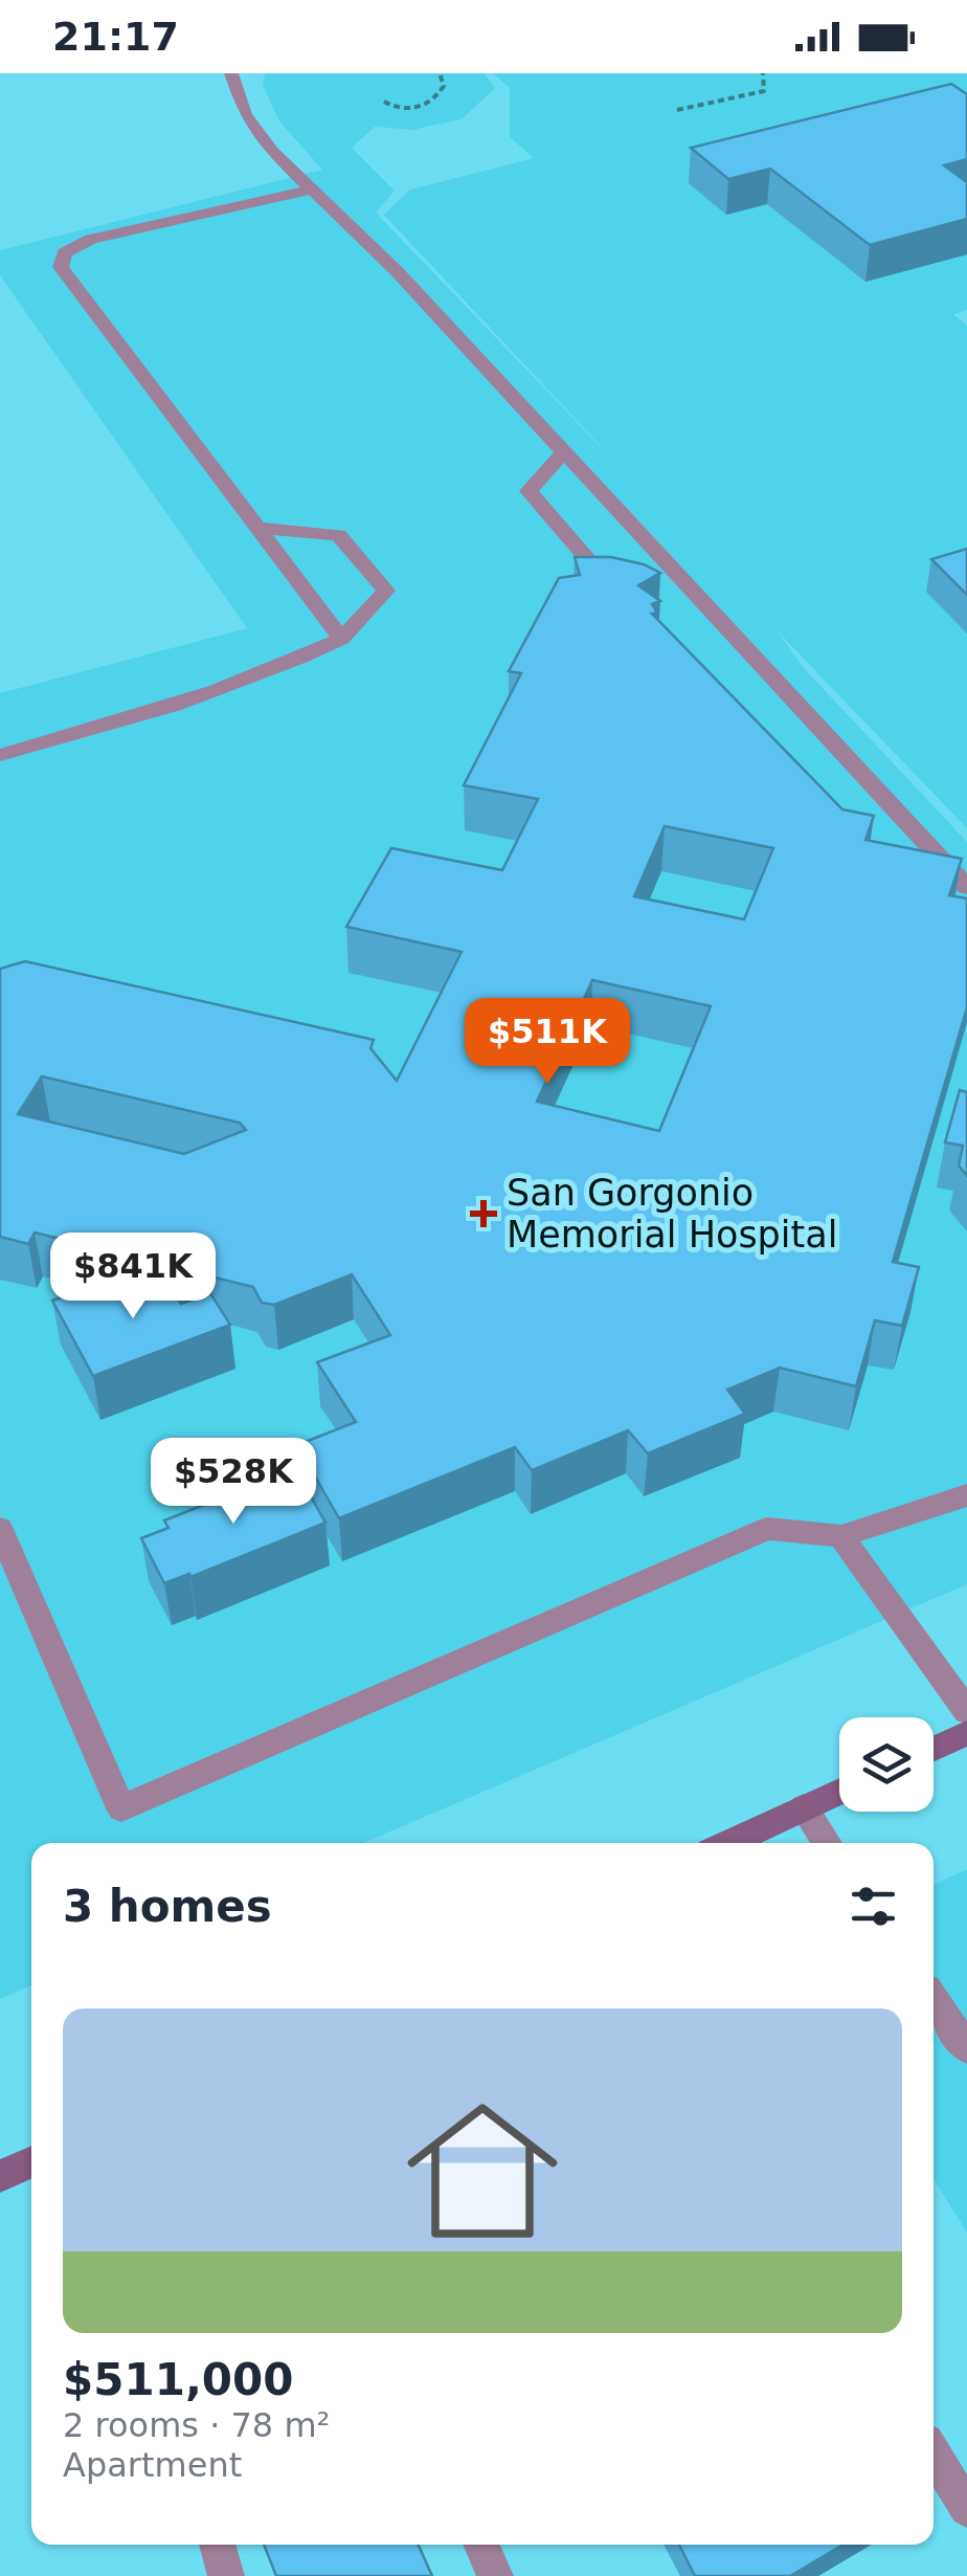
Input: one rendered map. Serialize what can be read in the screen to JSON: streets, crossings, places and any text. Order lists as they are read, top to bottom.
{
  "places": {
    "health": ["San Gorgonio Memorial Hospital"]
  },
  "page": {
    "status": "21:17",
    "price": ["$511K", "$841K", "$528K"],
    "heading": "3 homes",
    "list": [
      {
        "name": "$511,000",
        "note": "2 rooms · 78 m² · Apartment"
      }
    ]
  }
}
